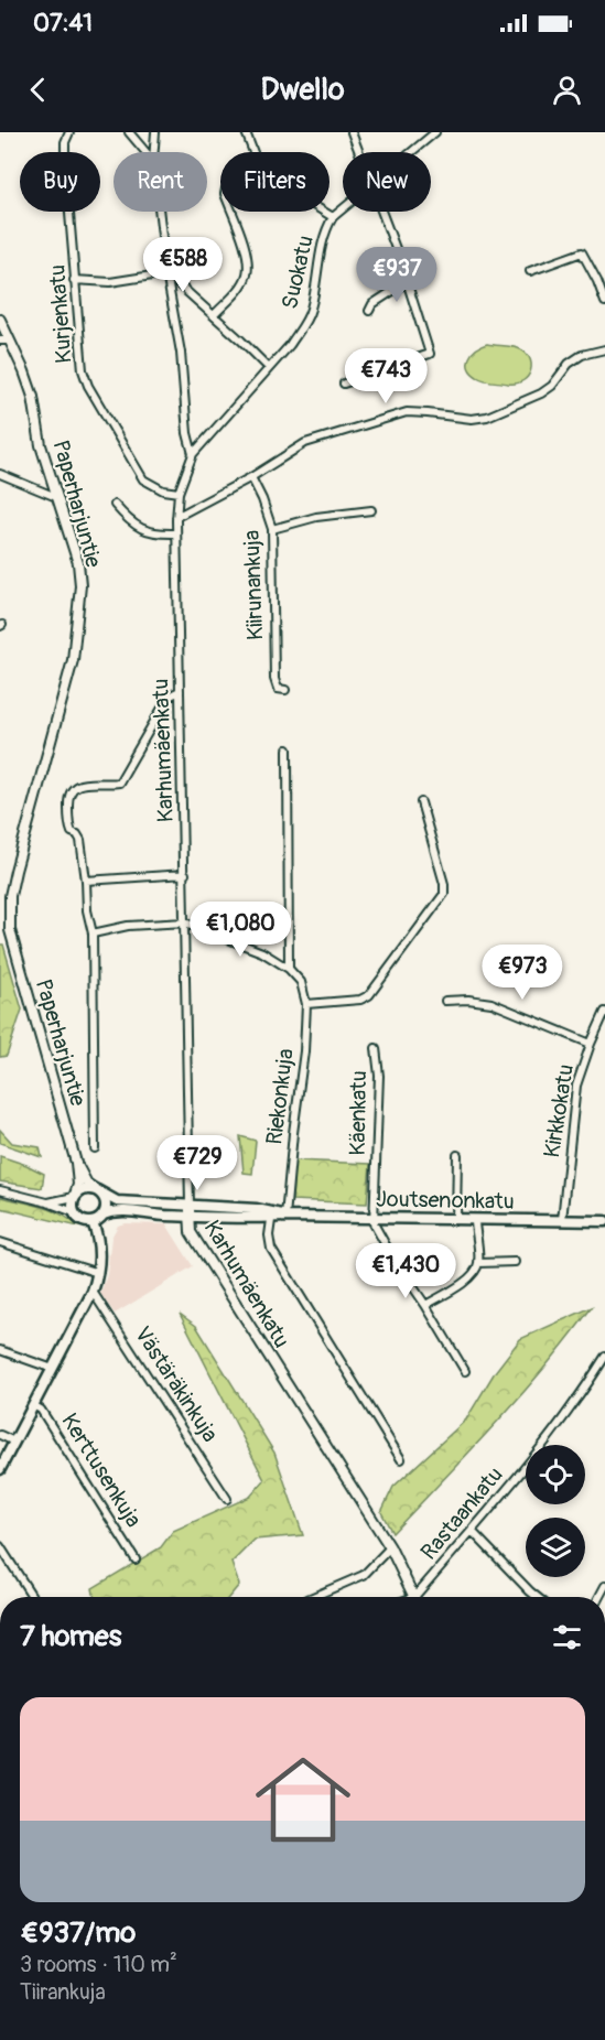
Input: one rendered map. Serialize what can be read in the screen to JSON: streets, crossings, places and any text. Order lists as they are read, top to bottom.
{
  "streets": {
    "main road": ["Joutsenonkatu"],
    "street": [
      "Suokatu",
      "Kurjenkatu",
      "Paperharjuntie",
      "Kiirunankuja",
      "Karhumäenkatu",
      "Riekonkuja",
      "Kirkkokatu",
      "Käenkatu",
      "Västäräkinkuja",
      "Kerttusenkuja",
      "Rastaankatu"
    ]
  },
  "crossings": [
    ["Suokatu", "Kurjenkatu"],
    ["Suokatu", "Karhumäenkatu"],
    ["Paperharjuntie", "Joutsenonkatu"],
    ["Karhumäenkatu", "Joutsenonkatu"],
    ["Riekonkuja", "Joutsenonkatu"],
    ["Kirkkokatu", "Joutsenonkatu"],
    ["Käenkatu", "Joutsenonkatu"]
  ],
  "page": {
    "status": "07:41",
    "header": "Dwello",
    "chip": [
      "Buy",
      "Rent",
      "Filters",
      "New"
    ],
    "price": [
      "€588",
      "€937",
      "€743",
      "€1,080",
      "€973",
      "€729",
      "€1,430"
    ],
    "heading": "7 homes",
    "list": [
      {
        "name": "€937/mo",
        "note": "3 rooms · 110 m² · Tiirankuja"
      }
    ]
  }
}
